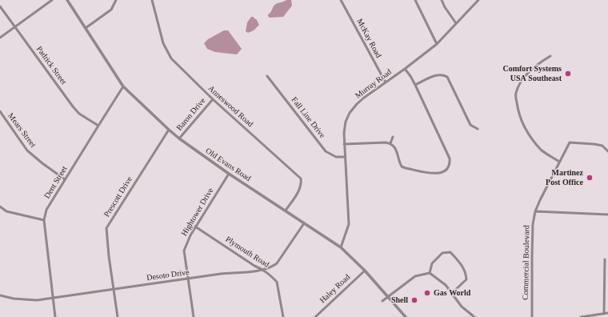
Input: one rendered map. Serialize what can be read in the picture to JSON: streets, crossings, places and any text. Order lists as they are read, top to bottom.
{
  "streets": {
    "street": [
      "McKay Road",
      "Padrick Street",
      "Murray Road",
      "Anneswood Road",
      "Baron Drive",
      "Fall Line Drive",
      "Mears Street",
      "Old Evans Road",
      "Dent Street",
      "Prescott Drive",
      "Hightower Drive",
      "Plymouth Road",
      "Commercial Boulevard",
      "Desoto Drive",
      "Haley Road"
    ]
  },
  "crossings": [
    ["McKay Road", "Murray Road"],
    ["Padrick Street", "Dent Street"],
    ["Murray Road", "Fall Line Drive"],
    ["Murray Road", "Old Evans Road"],
    ["Anneswood Road", "Baron Drive"],
    ["Anneswood Road", "Old Evans Road"],
    ["Baron Drive", "Old Evans Road"],
    ["Mears Street", "Dent Street"],
    ["Old Evans Road", "Dent Street"],
    ["Old Evans Road", "Prescott Drive"],
    ["Old Evans Road", "Hightower Drive"],
    ["Old Evans Road", "Desoto Drive"],
    ["Old Evans Road", "Haley Road"],
    ["Dent Street", "Desoto Drive"],
    ["Prescott Drive", "Desoto Drive"],
    ["Hightower Drive", "Plymouth Road"],
    ["Hightower Drive", "Desoto Drive"],
    ["Plymouth Road", "Desoto Drive"]
  ],
  "places": [
    "Comfort Systems USA Southeast",
    "Martinez Post Office",
    "Gas World",
    "Shell"
  ]
}
